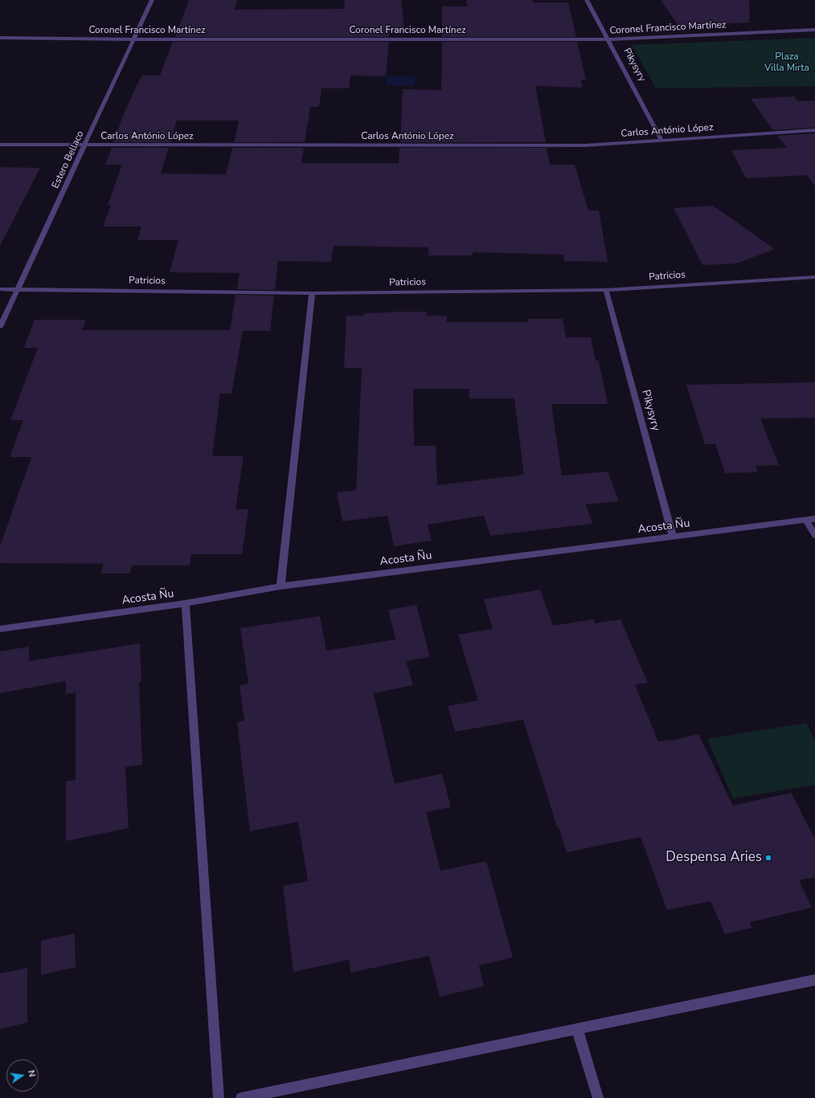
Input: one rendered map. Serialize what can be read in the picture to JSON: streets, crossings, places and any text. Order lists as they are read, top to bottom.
{
  "streets": {
    "street": [
      "Coronel Francisco Martínez",
      "Pikysyry",
      "Carlos António López",
      "Estero Bellaco",
      "Patricios",
      "Acosta Ñu"
    ]
  },
  "crossings": [
    ["Coronel Francisco Martínez", "Pikysyry"],
    ["Coronel Francisco Martínez", "Estero Bellaco"],
    ["Pikysyry", "Carlos António López"],
    ["Pikysyry", "Patricios"],
    ["Pikysyry", "Acosta Ñu"],
    ["Carlos António López", "Estero Bellaco"],
    ["Estero Bellaco", "Patricios"]
  ],
  "parks": ["Plaza Villa Mirta"],
  "places": ["Despensa Aries"],
  "north": "right"
}
